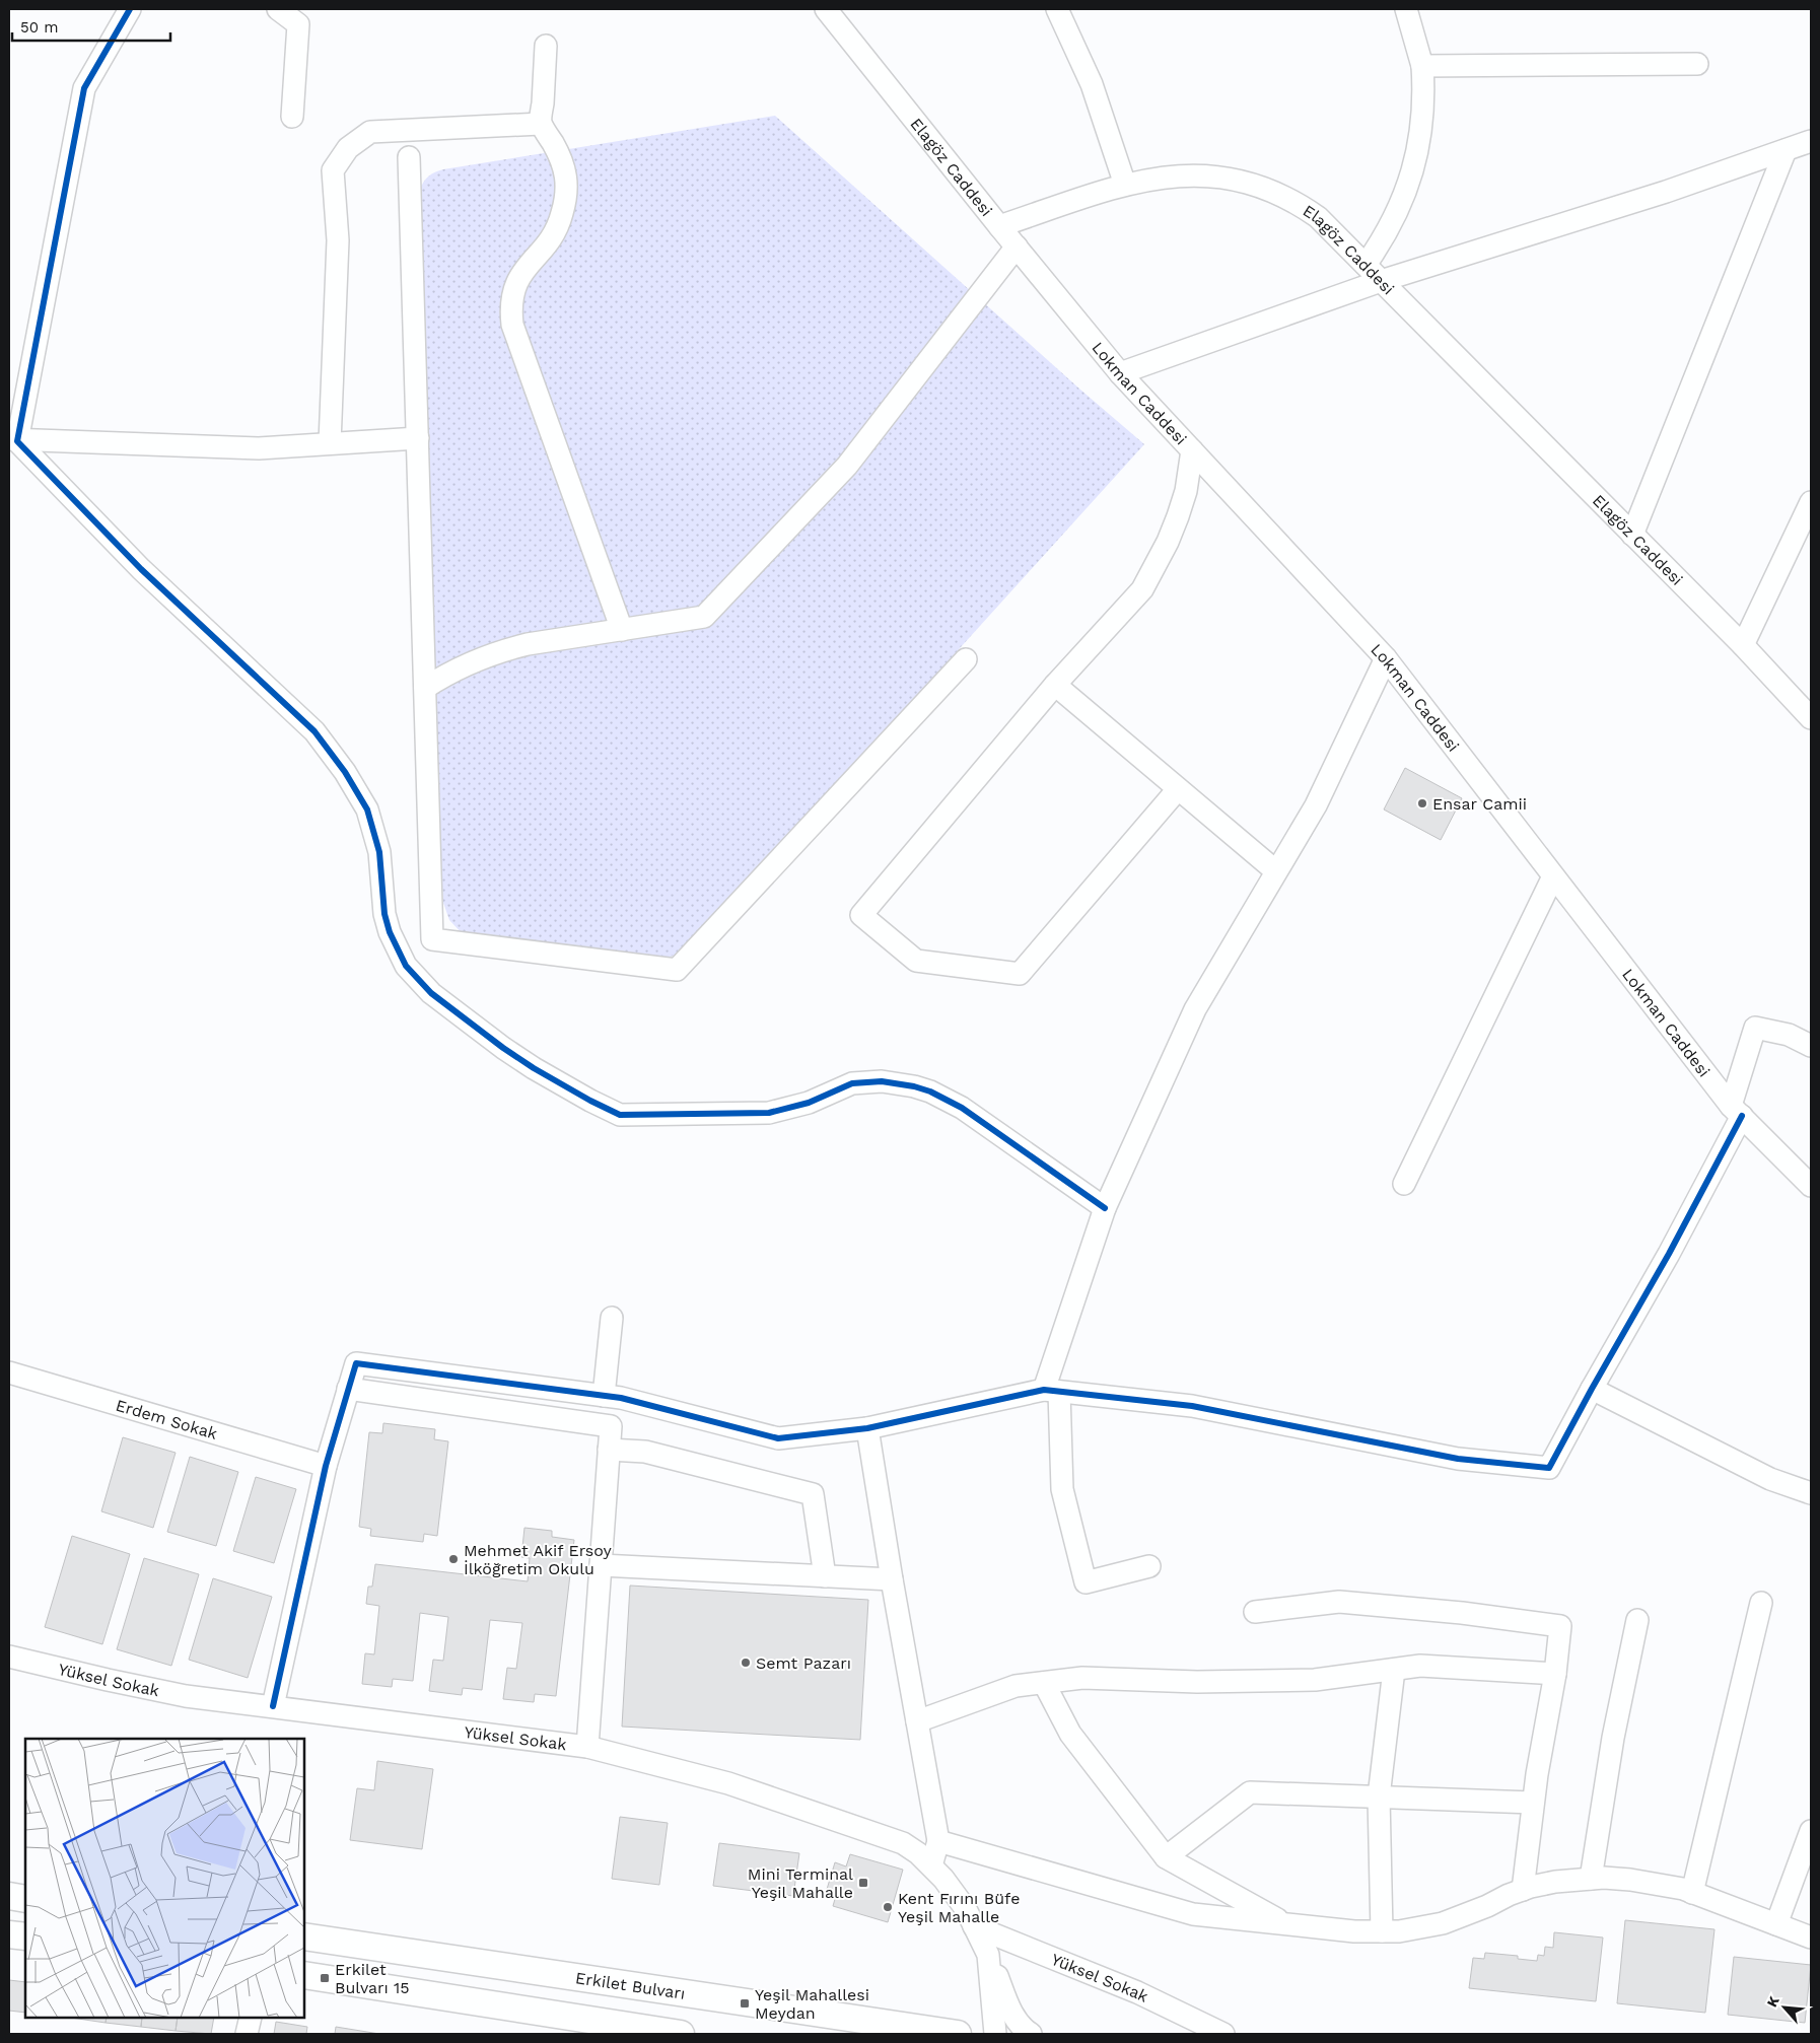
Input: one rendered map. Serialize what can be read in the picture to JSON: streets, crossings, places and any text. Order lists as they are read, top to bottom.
{
  "streets": {
    "main road": ["Erkilet Bulvarı"],
    "street": [
      "Elagöz Caddesi",
      "Lokman Caddesi",
      "Erdem Sokak",
      "Yüksel Sokak"
    ]
  },
  "crossings": [
    ["Elagöz Caddesi", "Lokman Caddesi"]
  ],
  "places": {
    "other": [
      "Ensar Camii",
      "Mehmet Akif Ersoy İlköğretim Okulu",
      "Semt Pazarı",
      "Kent Fırını Büfe Yeşil Mahalle"
    ],
    "transit": ["Mini Terminal Yeşil Mahalle", "Erkilet Bulvarı 15", "Yeşil Mahallesi Meydan"]
  },
  "scale_bar": "50 m",
  "north": "top left"
}
